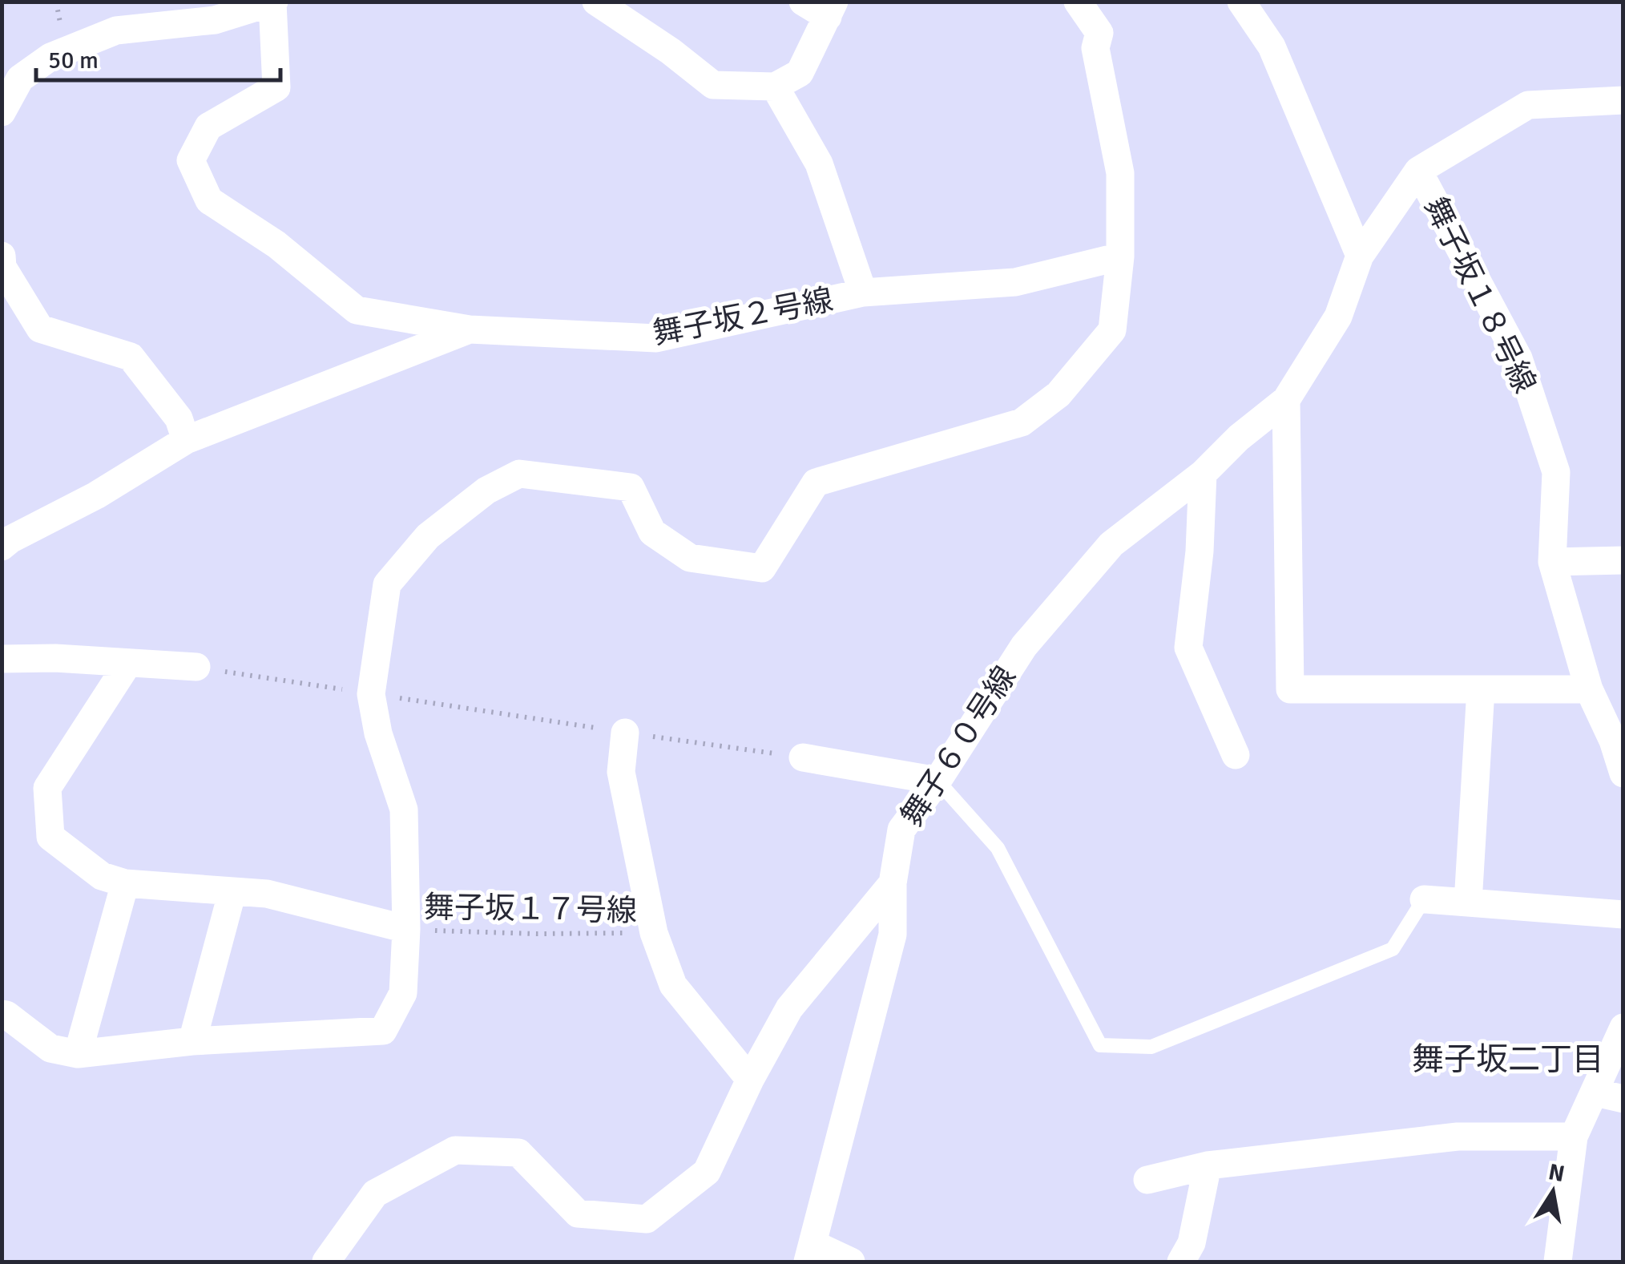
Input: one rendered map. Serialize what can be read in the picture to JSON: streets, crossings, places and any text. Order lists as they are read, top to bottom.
{
  "streets": {
    "street": ["舞子坂１８号線", "舞子坂２号線", "舞子６０号線"],
    "path": ["舞子坂１７号線"]
  },
  "crossings": [
    ["舞子坂１８号線", "舞子６０号線"]
  ],
  "districts": ["舞子坂二丁目"],
  "scale_bar": "50 m",
  "north": "top"
}
